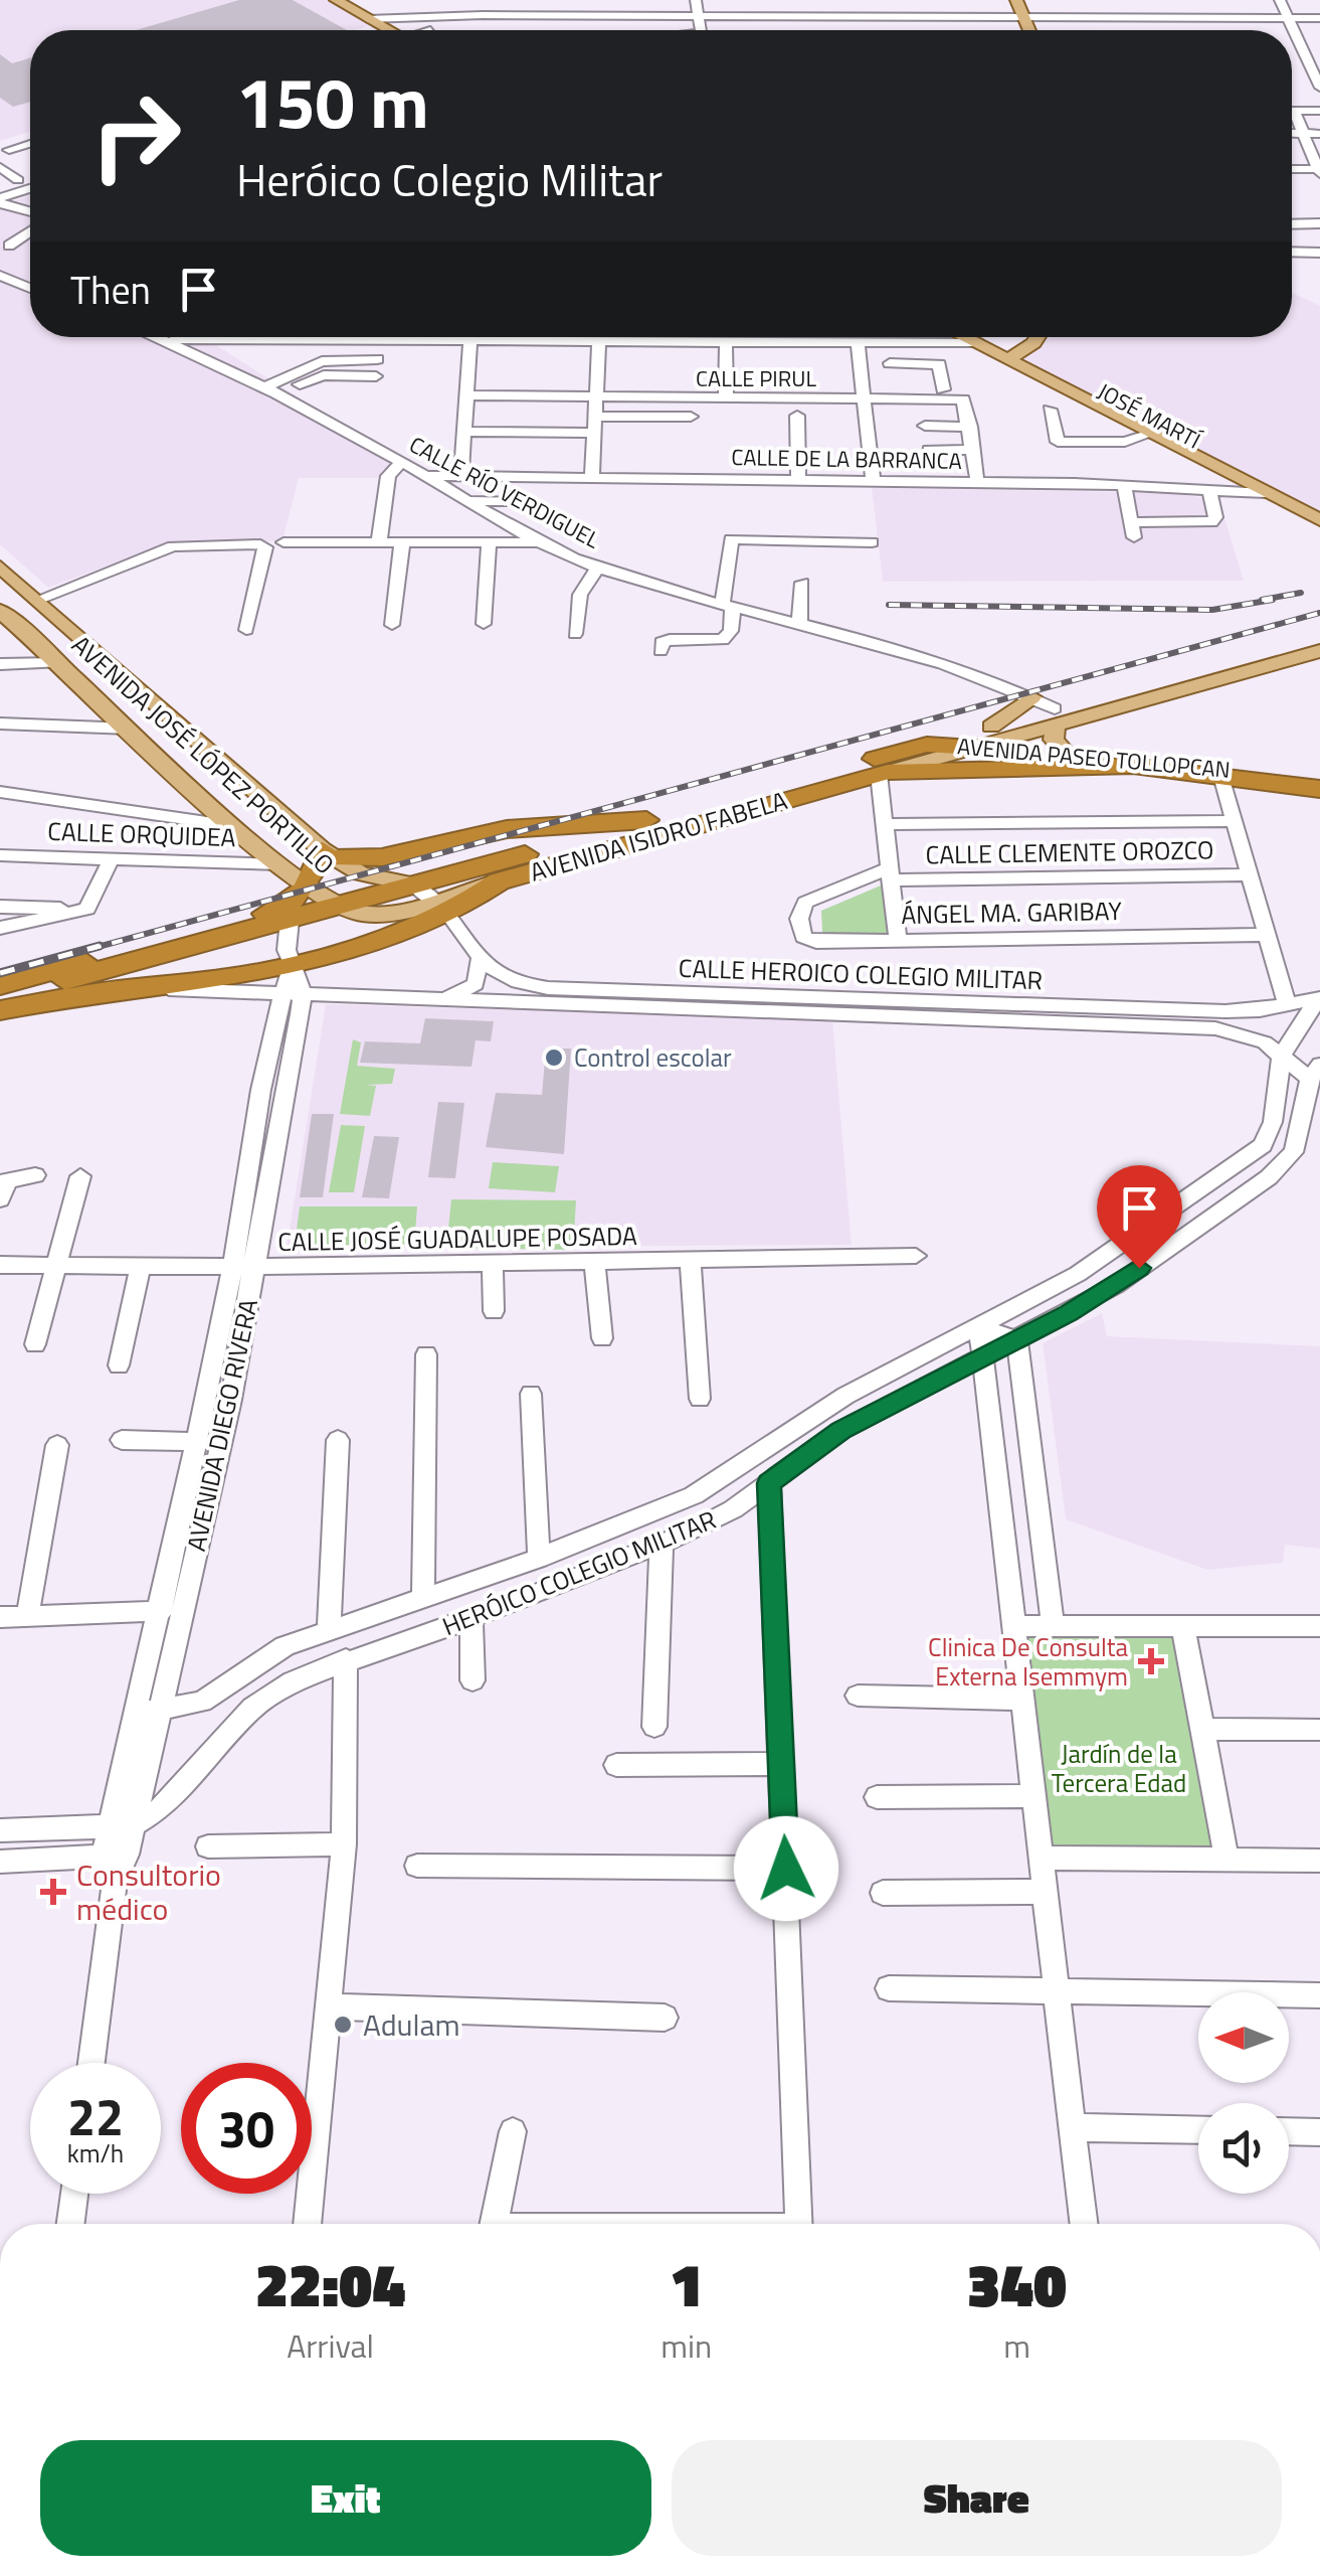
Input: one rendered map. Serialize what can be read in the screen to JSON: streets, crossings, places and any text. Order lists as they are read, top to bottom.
{
  "streets": {
    "highway": ["AVENIDA PASEO TOLLOPCAN", "AVENIDA ISIDRO FABELA"],
    "main road": ["JOSÉ MARTÍ", "AVENIDA JOSÉ LÓPEZ PORTILLO"],
    "street": [
      "CALLE PIRUL",
      "CALLE DE LA BARRANCA",
      "CALLE RÍO VERDIGUEL",
      "CALLE ORQUIDEA",
      "CALLE CLEMENTE OROZCO",
      "ÁNGEL MA. GARIBAY",
      "CALLE HEROICO COLEGIO MILITAR",
      "CALLE JOSÉ GUADALUPE POSADA",
      "AVENIDA DIEGO RIVERA",
      "HERÓICO COLEGIO MILITAR"
    ]
  },
  "crossings": [
    ["JOSÉ MARTÍ", "CALLE DE LA BARRANCA"],
    ["CALLE DE LA BARRANCA", "CALLE RÍO VERDIGUEL"],
    ["CALLE RÍO VERDIGUEL", "AVENIDA ISIDRO FABELA"],
    ["AVENIDA JOSÉ LÓPEZ PORTILLO", "CALLE ORQUIDEA"],
    ["AVENIDA JOSÉ LÓPEZ PORTILLO", "AVENIDA ISIDRO FABELA"],
    ["AVENIDA PASEO TOLLOPCAN", "AVENIDA ISIDRO FABELA"],
    ["CALLE ORQUIDEA", "AVENIDA ISIDRO FABELA"],
    ["AVENIDA ISIDRO FABELA", "CALLE HEROICO COLEGIO MILITAR"],
    ["CALLE CLEMENTE OROZCO", "ÁNGEL MA. GARIBAY"],
    ["CALLE HEROICO COLEGIO MILITAR", "AVENIDA DIEGO RIVERA"],
    ["CALLE HEROICO COLEGIO MILITAR", "HERÓICO COLEGIO MILITAR"],
    ["CALLE JOSÉ GUADALUPE POSADA", "AVENIDA DIEGO RIVERA"],
    ["AVENIDA DIEGO RIVERA", "HERÓICO COLEGIO MILITAR"]
  ],
  "parks": ["Jardín de la Tercera Edad"],
  "places": {
    "other": ["Control escolar", "Adulam"],
    "health": ["Clinica De Consulta Externa Isemmym", "Consultorio médico"]
  },
  "north": "left",
  "page": {
    "turn": ["150 m", "Heróico Colegio Militar"],
    "then": "Then",
    "speed": "22 km/h",
    "limit": "30",
    "eta": [
      "22:04",
      "Arrival",
      "1",
      "min",
      "340",
      "m"
    ],
    "buttons": ["Exit", "Share"]
  }
}
